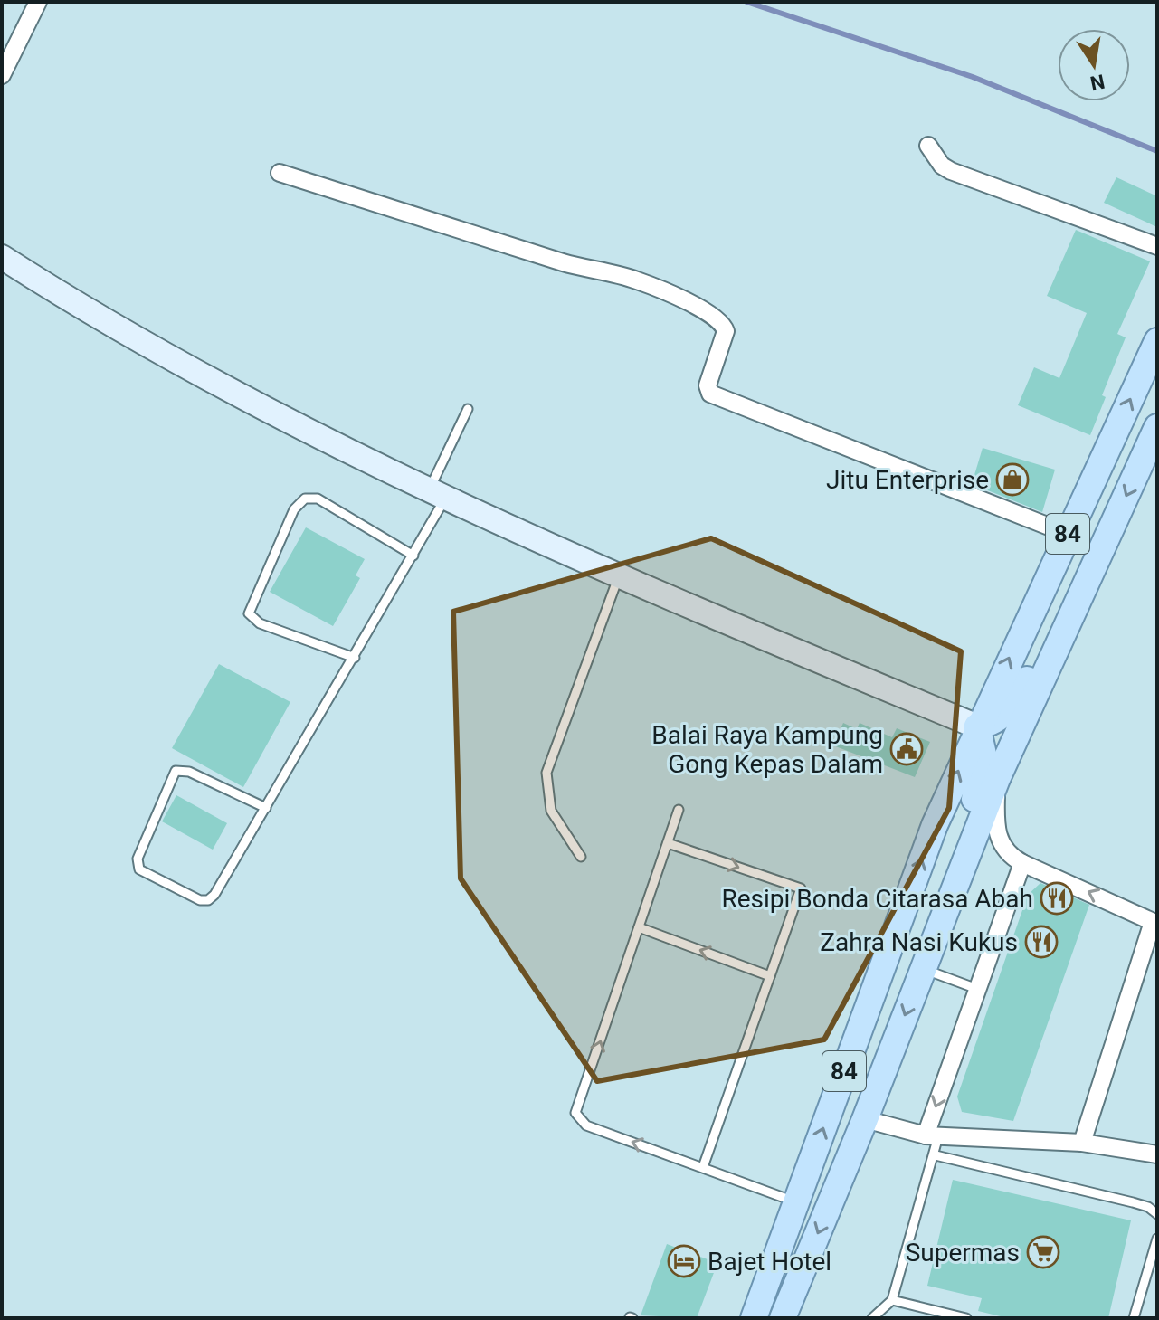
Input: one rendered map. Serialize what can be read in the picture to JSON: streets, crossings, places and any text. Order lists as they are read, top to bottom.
{
  "streets": {
    "main road": ["84"]
  },
  "places": {
    "shop": ["Jitu Enterprise"],
    "public building": ["Balai Raya Kampung Gong Kepas Dalam"],
    "restaurant": ["Resipi Bonda Citarasa Abah", "Zahra Nasi Kukus"],
    "supermarket": ["Supermas"],
    "hotel": ["Bajet Hotel"]
  },
  "north": "bottom"
}
